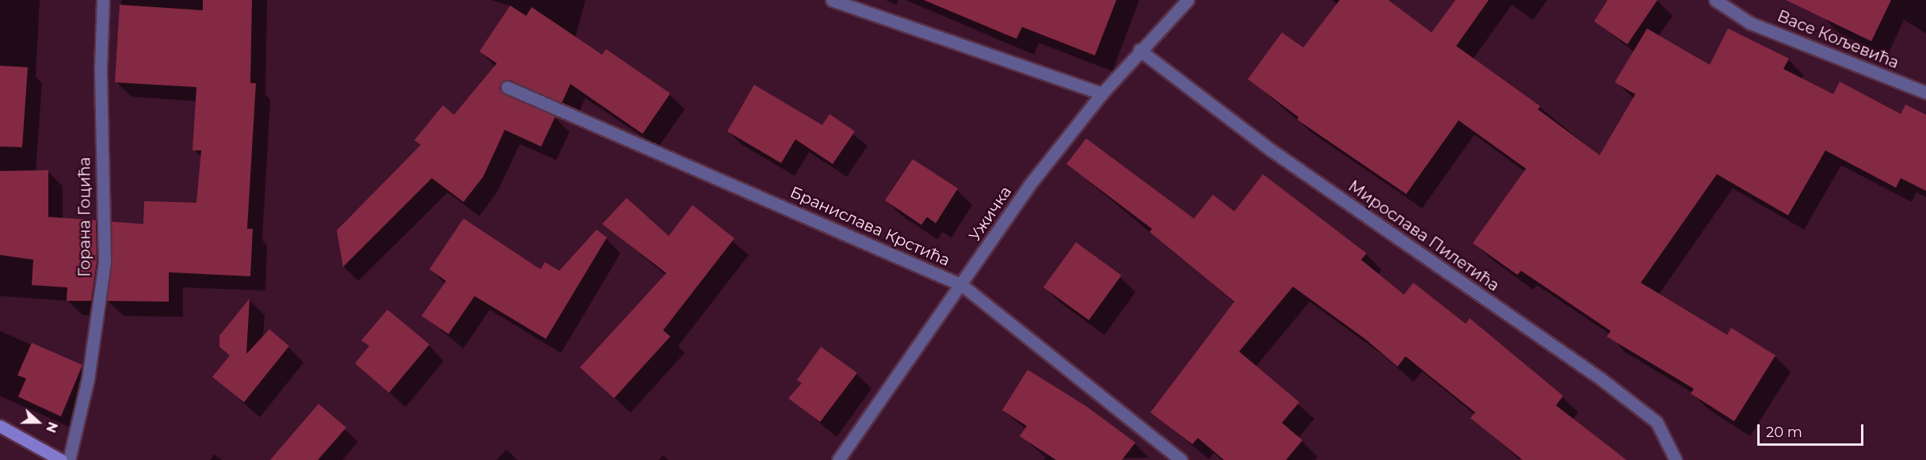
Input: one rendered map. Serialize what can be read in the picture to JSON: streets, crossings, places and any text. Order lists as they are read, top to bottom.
{
  "streets": {
    "street": [
      "Васе Кољевића",
      "Ужичка",
      "Горана Гоцића",
      "Бранислава Крстића",
      "Мирослава Пилетића"
    ]
  },
  "crossings": [
    ["Ужичка", "Бранислава Крстића"],
    ["Ужичка", "Мирослава Пилетића"]
  ],
  "scale_bar": "20 m",
  "north": "right"
}
